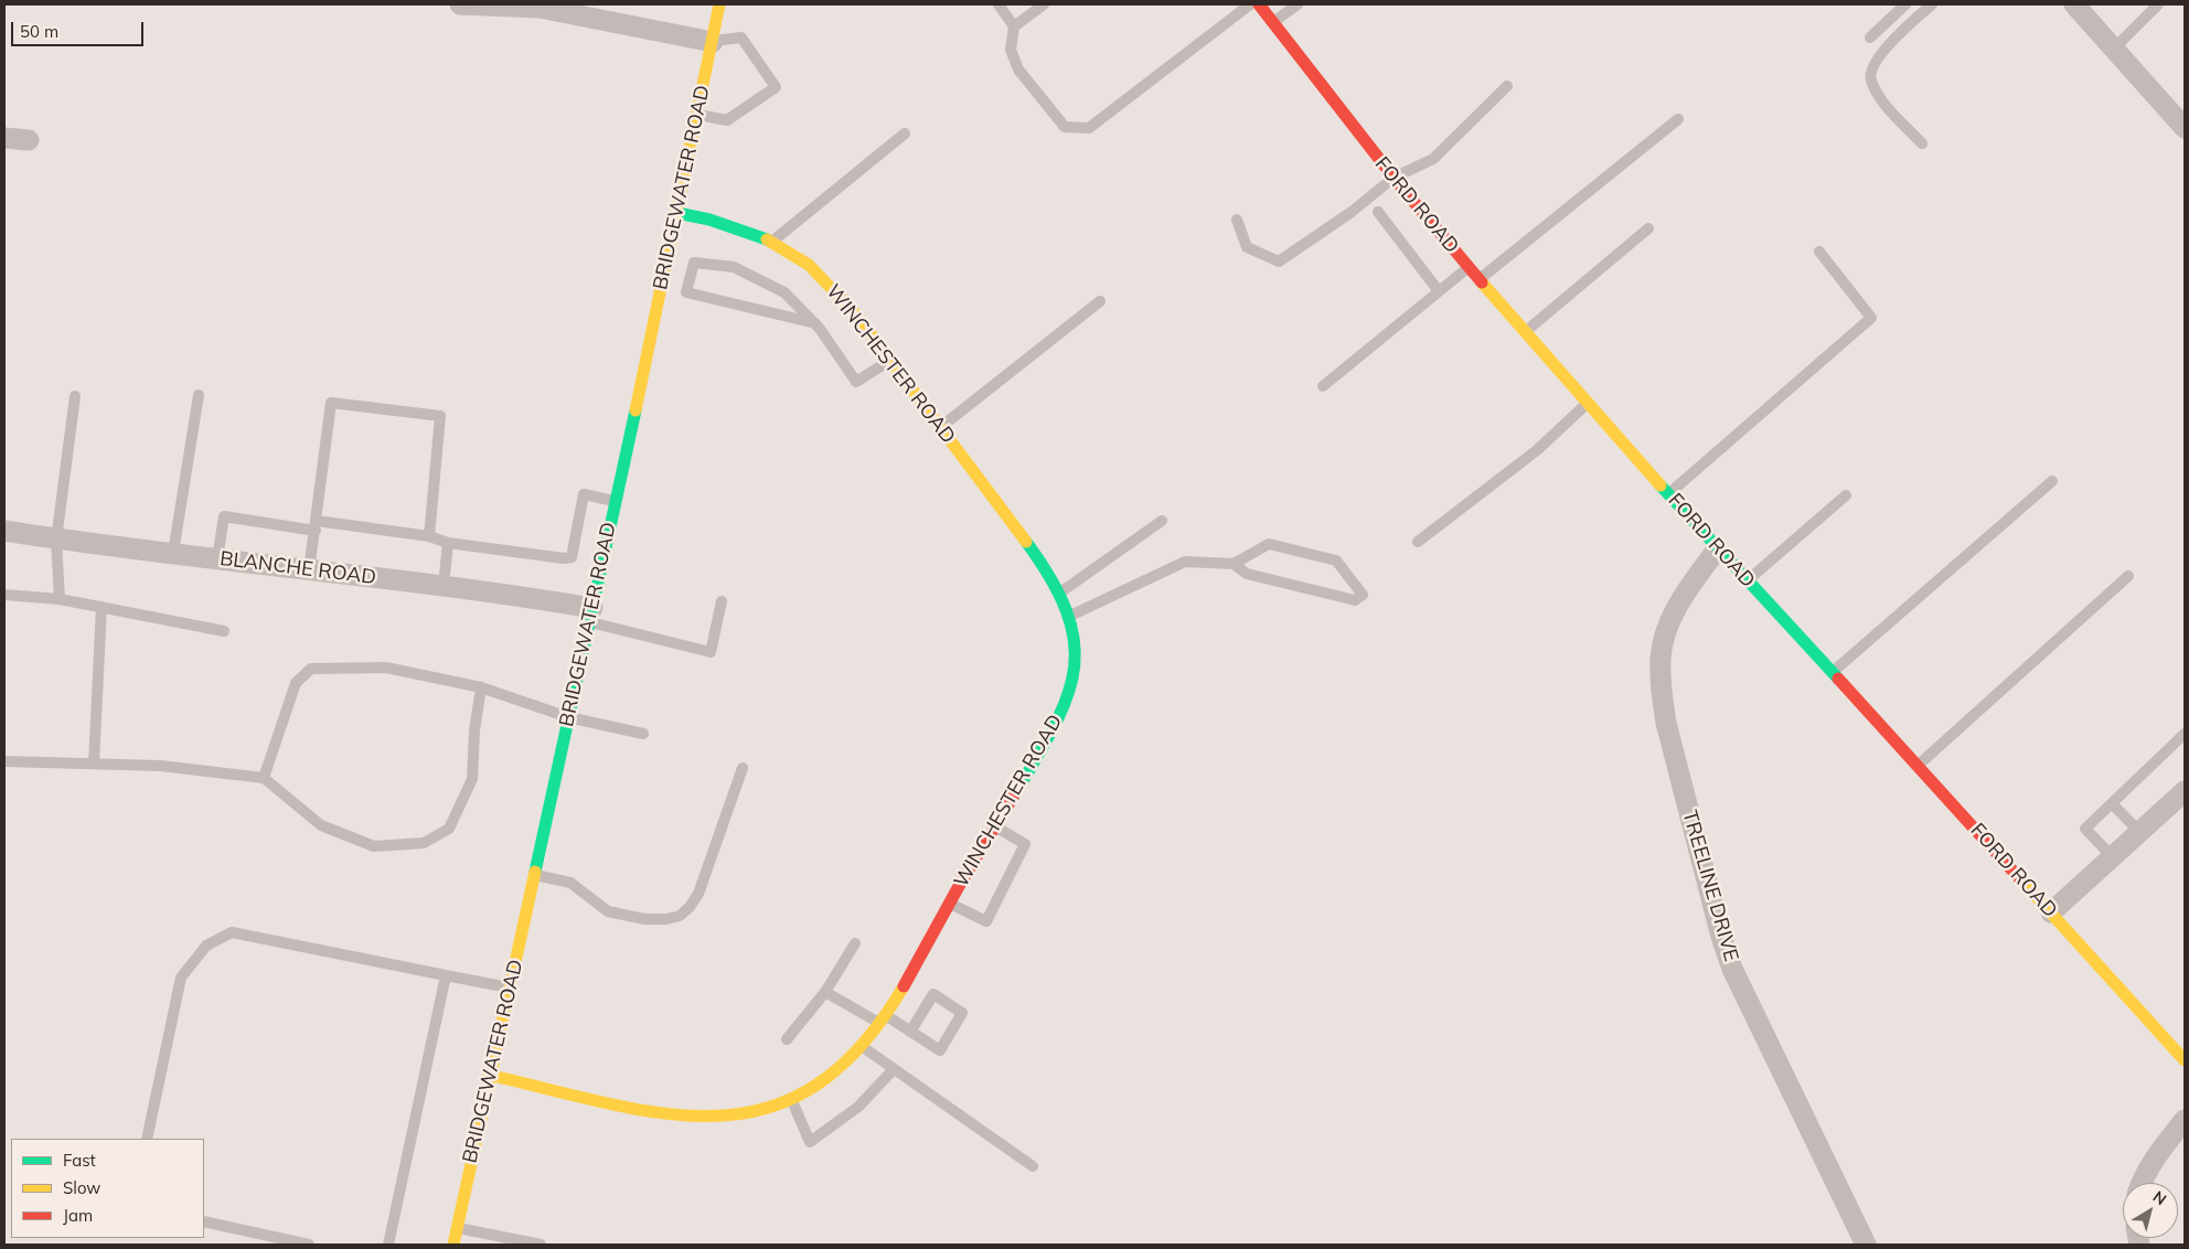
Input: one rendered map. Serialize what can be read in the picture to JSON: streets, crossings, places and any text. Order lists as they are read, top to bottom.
{
  "streets": {
    "street": [
      "BRIDGEWATER ROAD",
      "FORD ROAD",
      "WINCHESTER ROAD",
      "BLANCHE ROAD",
      "TREELINE DRIVE"
    ]
  },
  "crossings": [
    ["BRIDGEWATER ROAD", "WINCHESTER ROAD"],
    ["BRIDGEWATER ROAD", "BLANCHE ROAD"],
    ["FORD ROAD", "TREELINE DRIVE"]
  ],
  "legend": ["Fast", "Slow", "Jam"],
  "scale_bar": "50 m",
  "north": "top right"
}
